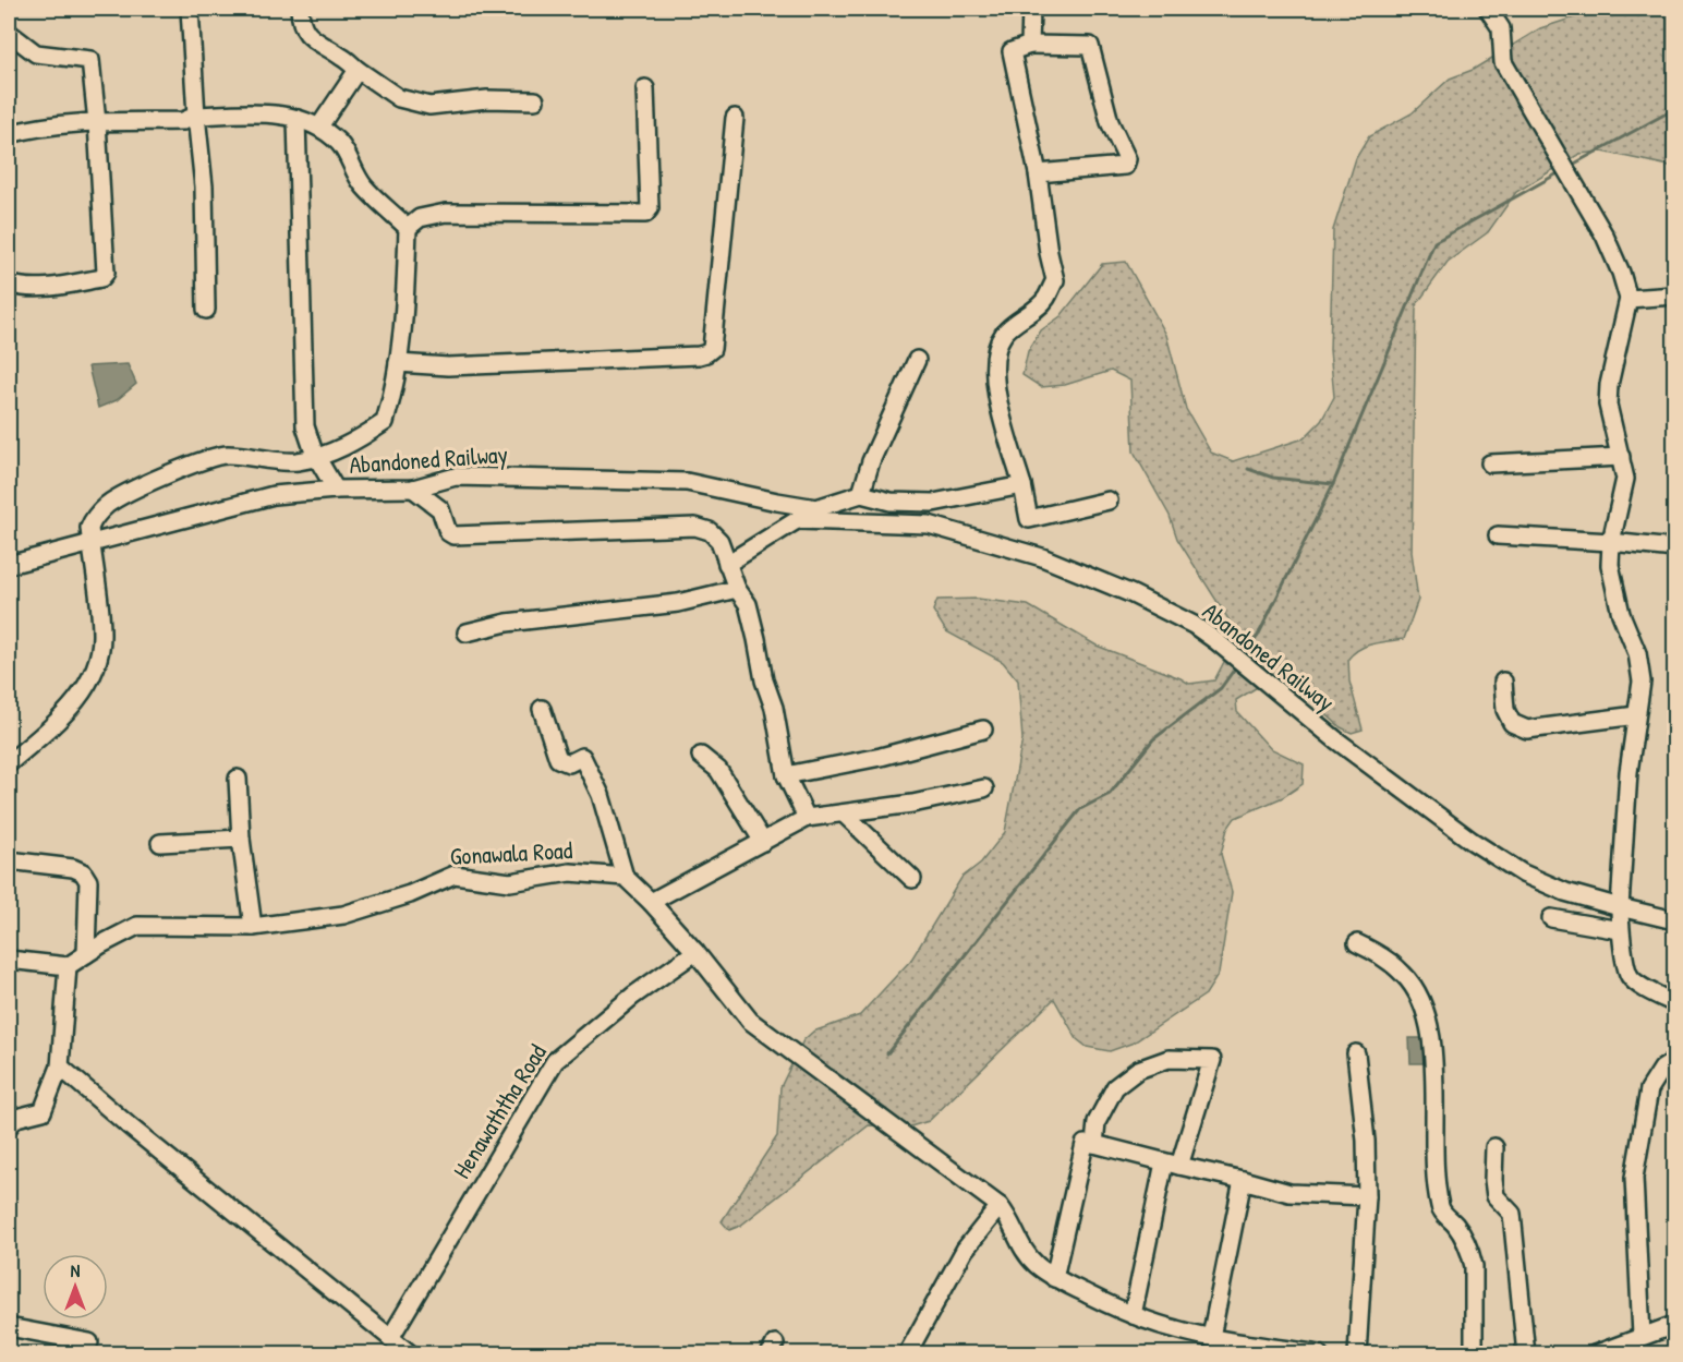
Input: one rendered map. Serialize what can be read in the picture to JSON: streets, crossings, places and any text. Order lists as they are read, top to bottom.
{
  "streets": {
    "street": ["Abandoned Railway", "Gonawala Road", "Henawaththa Road"]
  },
  "north": "top"
}
